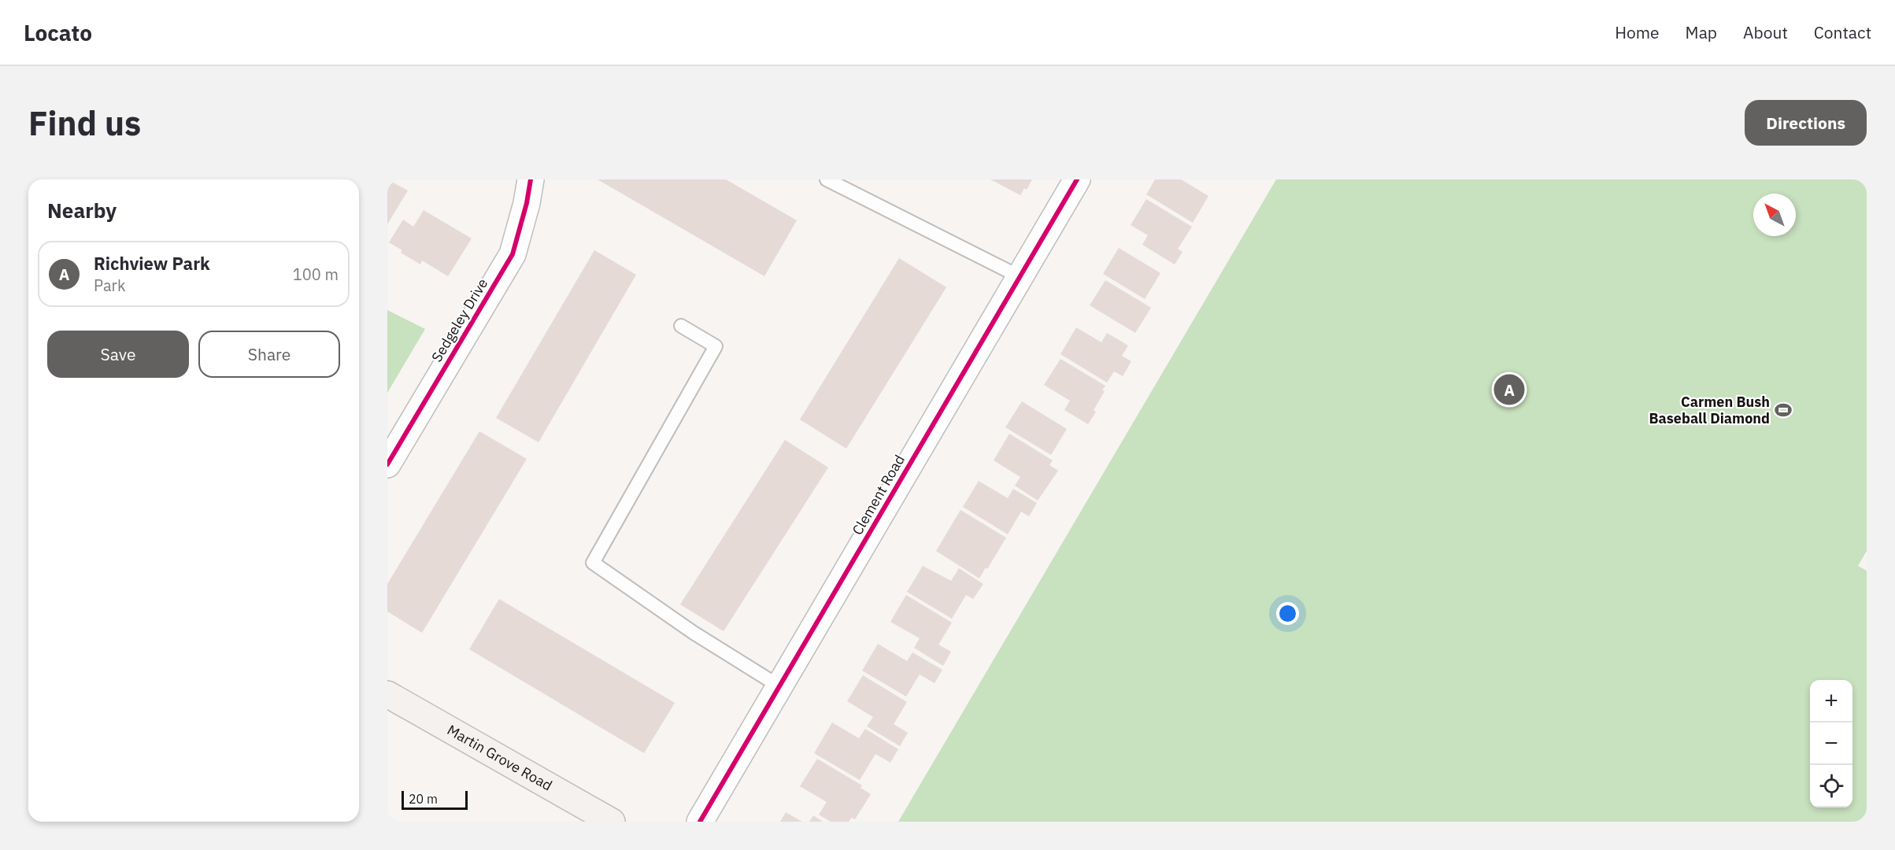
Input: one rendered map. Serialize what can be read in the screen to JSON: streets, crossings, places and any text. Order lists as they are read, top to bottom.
{
  "streets": {
    "main road": ["Martin Grove Road"],
    "street": ["Sedgeley Drive", "Clement Road"]
  },
  "places": {
    "sports": ["Carmen Bush Baseball Diamond"]
  },
  "scale_bar": "20 m",
  "north": "top left",
  "page": {
    "header": "Locato",
    "nav": [
      "Home",
      "Map",
      "About",
      "Contact"
    ],
    "buttons": [
      "Directions",
      ["Save", "Share"]
    ],
    "title": "Find us",
    "heading": "Nearby",
    "list": [
      {
        "mark": "A",
        "name": "Richview Park",
        "note": "Park",
        "value": "100 m"
      }
    ],
    "pins": "A",
    "map_buttons": ["+", "−"],
    "scale": "20 m"
  }
}
